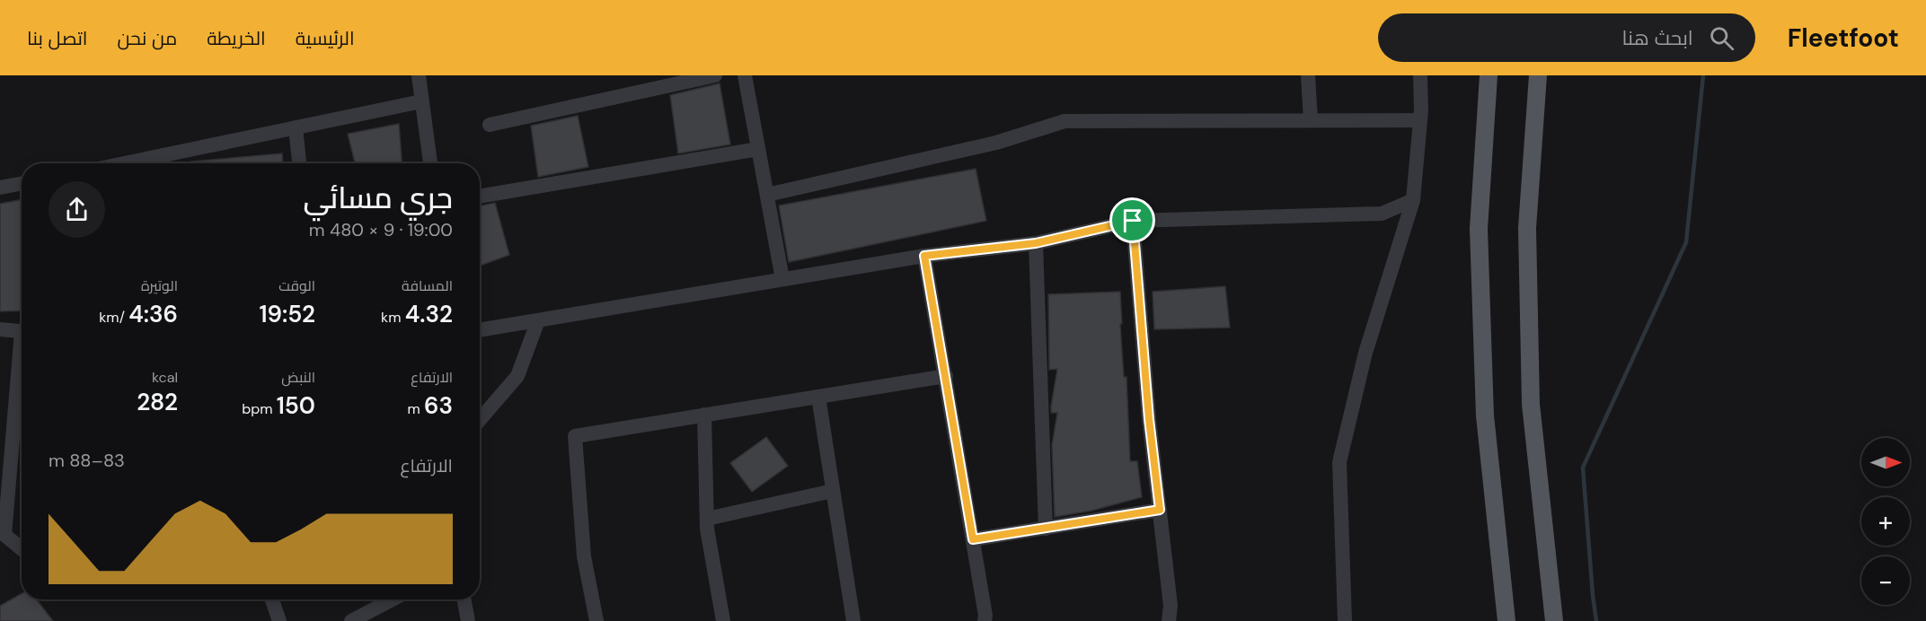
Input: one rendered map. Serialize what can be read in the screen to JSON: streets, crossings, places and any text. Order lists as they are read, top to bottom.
{
  "north": "right",
  "page": {
    "header": "Fleetfoot",
    "search": "ابحث هنا",
    "nav": [
      "الرئيسية",
      "الخريطة",
      "من نحن",
      "اتصل بنا"
    ],
    "heading": ["جري مسائي", "19:00 · 9 × 480 m"],
    "stats": [
      ["المسافة", "4.32 km"],
      ["الوقت", "19:52"],
      ["الوتيرة", "4:36 /km"],
      ["الارتفاع", "63 m"],
      ["النبض", "150 bpm"],
      ["kcal", "282"]
    ],
    "map_buttons": ["+", "−"],
    "chart": ["الارتفاع", "83–88 m"]
  }
}
